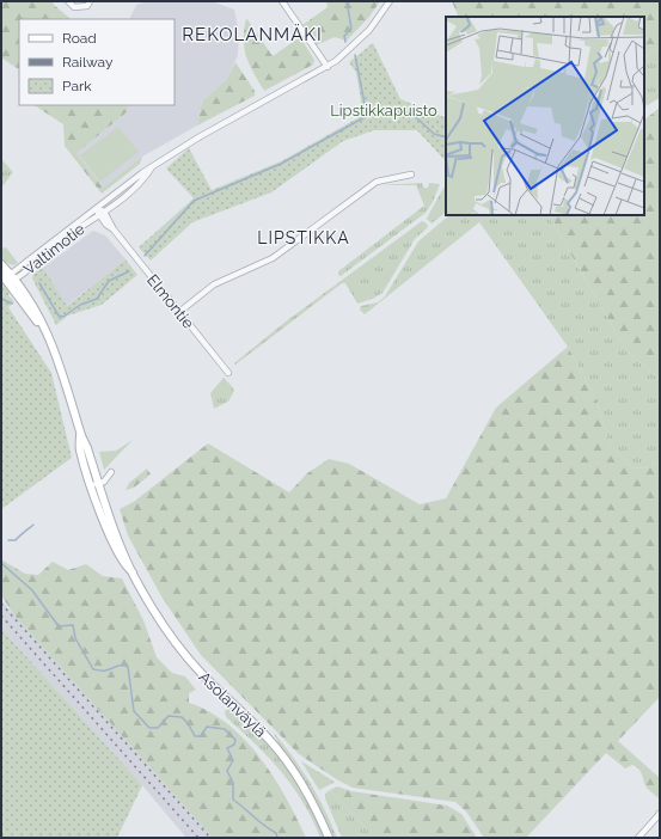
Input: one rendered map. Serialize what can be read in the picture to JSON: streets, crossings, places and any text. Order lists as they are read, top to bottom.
{
  "streets": {
    "main road": ["Asolanväylä"],
    "street": ["Valtimotie", "Elmontie"]
  },
  "crossings": [
    ["Valtimotie", "Elmontie"],
    ["Valtimotie", "Asolanväylä"]
  ],
  "districts": ["REKOLANMÄKI", "LIPSTIKKA"],
  "parks": ["Lipstikkapuisto"],
  "legend": ["Road", "Railway", "Park"]
}
